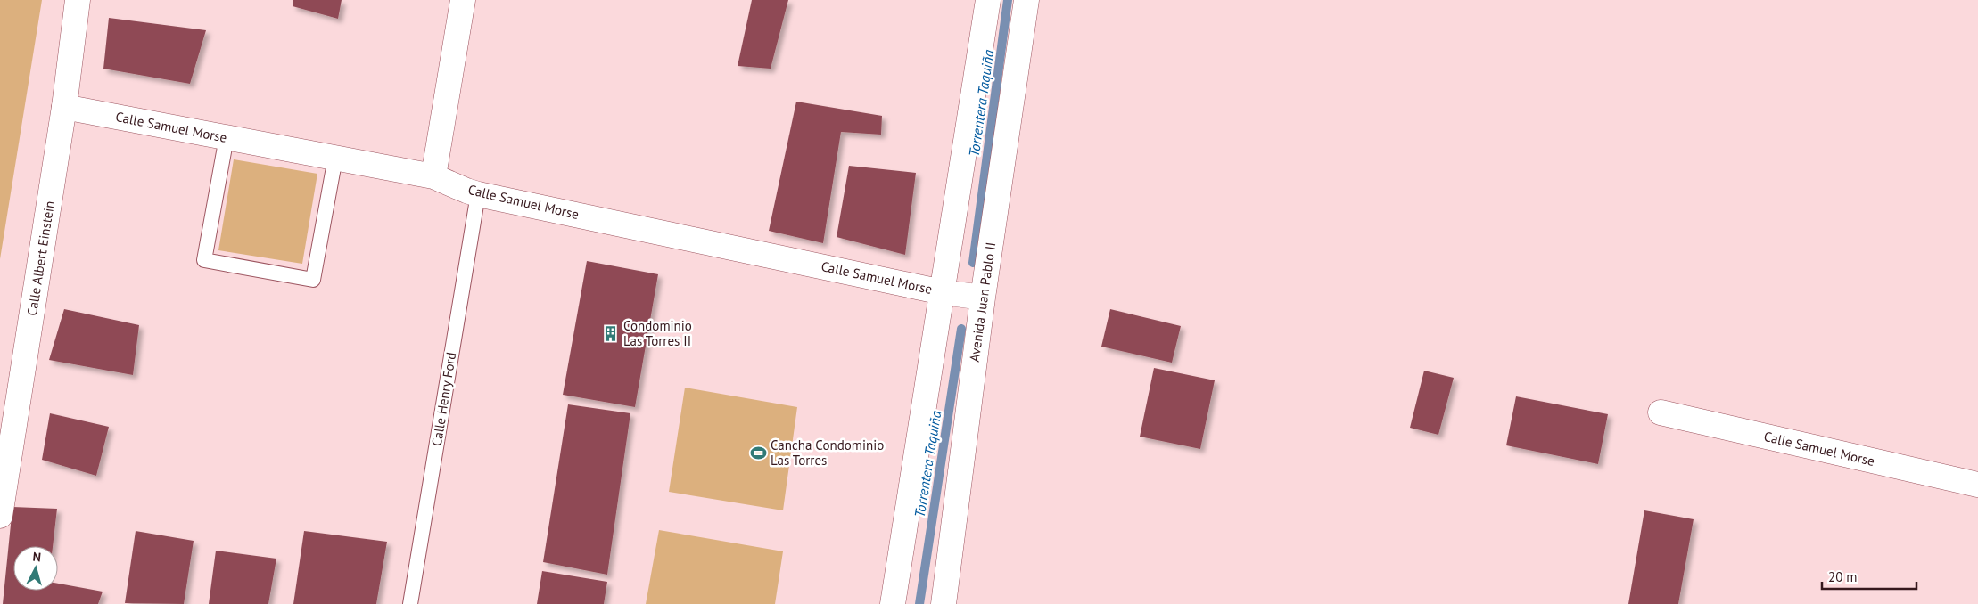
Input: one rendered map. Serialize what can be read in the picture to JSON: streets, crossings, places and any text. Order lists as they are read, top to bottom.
{
  "streets": {
    "street": ["Calle Samuel Morse", "Calle Albert Einstein", "Avenida Juan Pablo II"],
    "lane": ["Calle Henry Ford"]
  },
  "crossings": [
    ["Calle Samuel Morse", "Calle Albert Einstein"],
    ["Calle Samuel Morse", "Avenida Juan Pablo II"],
    ["Calle Samuel Morse", "Calle Henry Ford"]
  ],
  "water": ["Torrentera Taquiña"],
  "places": {
    "building": ["Condominio Las Torres II"],
    "sports": ["Cancha Condominio Las Torres"]
  },
  "scale_bar": "20 m",
  "north": "top"
}
